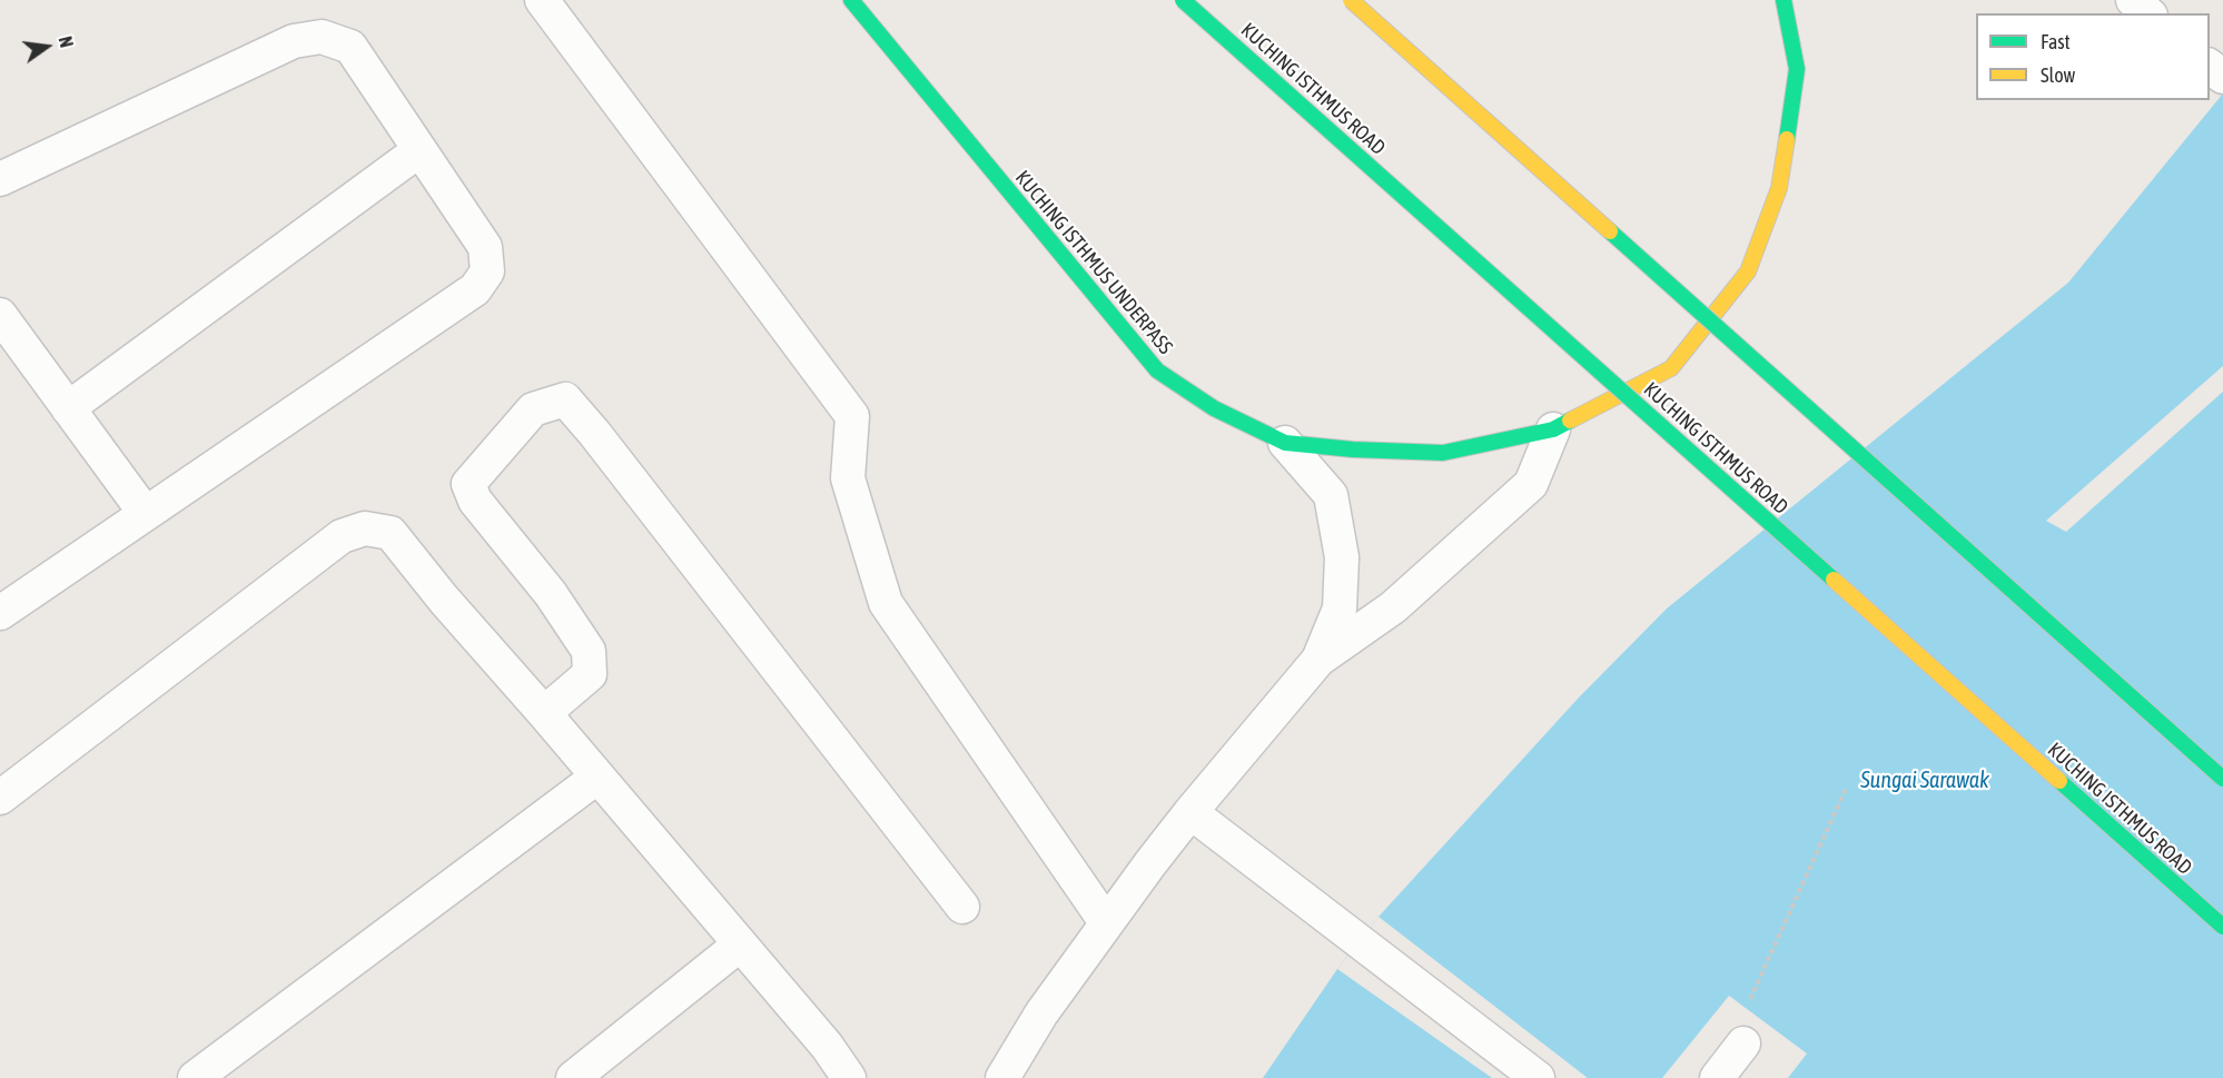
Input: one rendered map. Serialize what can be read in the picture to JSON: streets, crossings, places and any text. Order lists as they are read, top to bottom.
{
  "streets": {
    "main road": ["KUCHING ISTHMUS ROAD", "KUCHING ISTHMUS UNDERPASS"]
  },
  "water": ["Sungai Sarawak"],
  "legend": ["Fast", "Slow"],
  "north": "right"
}
